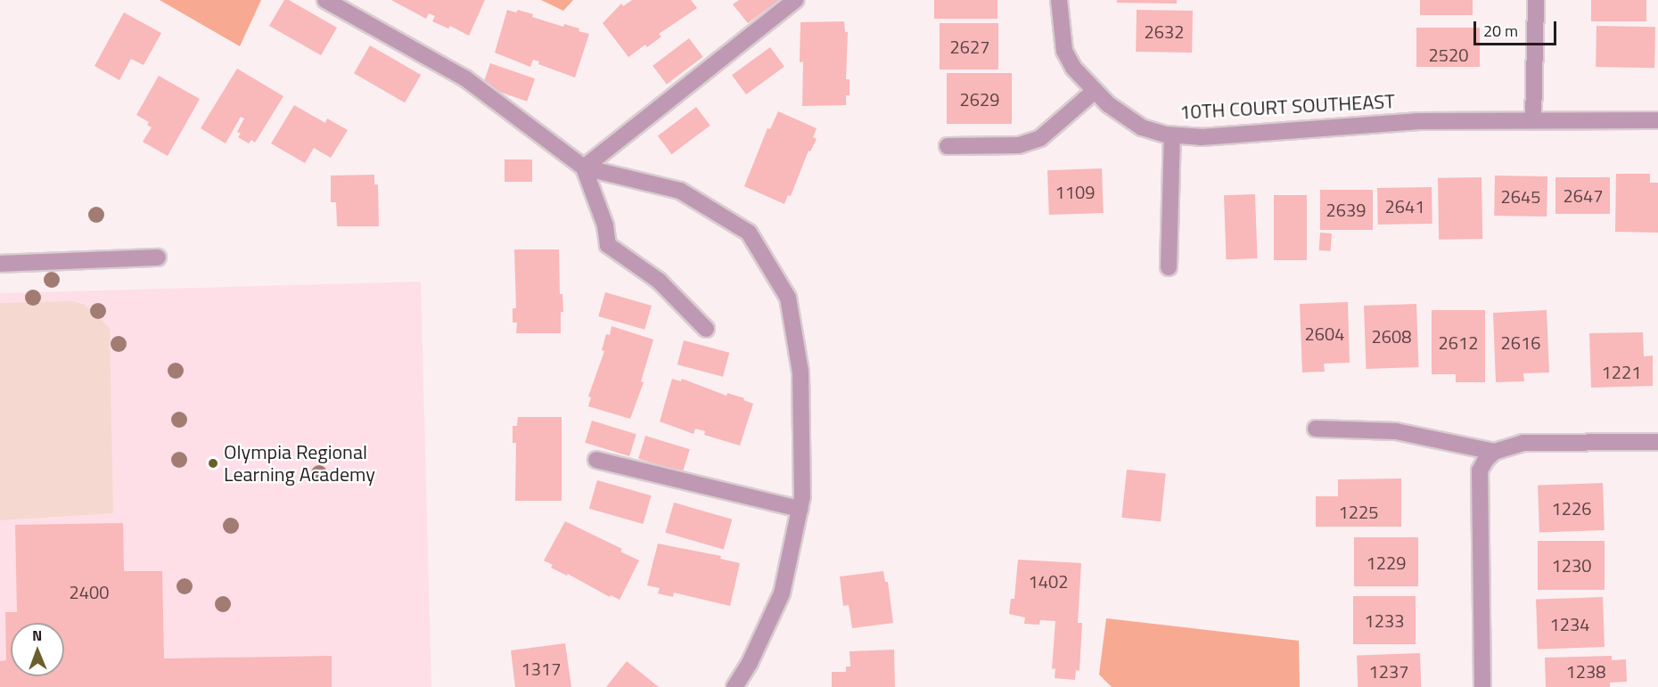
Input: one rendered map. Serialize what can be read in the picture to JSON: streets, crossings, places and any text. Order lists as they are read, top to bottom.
{
  "streets": {
    "street": ["10TH COURT SOUTHEAST"]
  },
  "places": ["Olympia Regional Learning Academy"],
  "house_numbers": [
    "2632",
    "2627",
    "2520",
    "2629",
    "1109",
    "2647",
    "2645",
    "2641",
    "2639",
    "2604",
    "2608",
    "2612",
    "2616",
    "1221",
    "1226",
    "1225",
    "1229",
    "1230",
    "1402",
    "2400",
    "1233",
    "1234",
    "1317",
    "1237",
    "1238"
  ],
  "scale_bar": "20 m",
  "north": "top"
}
